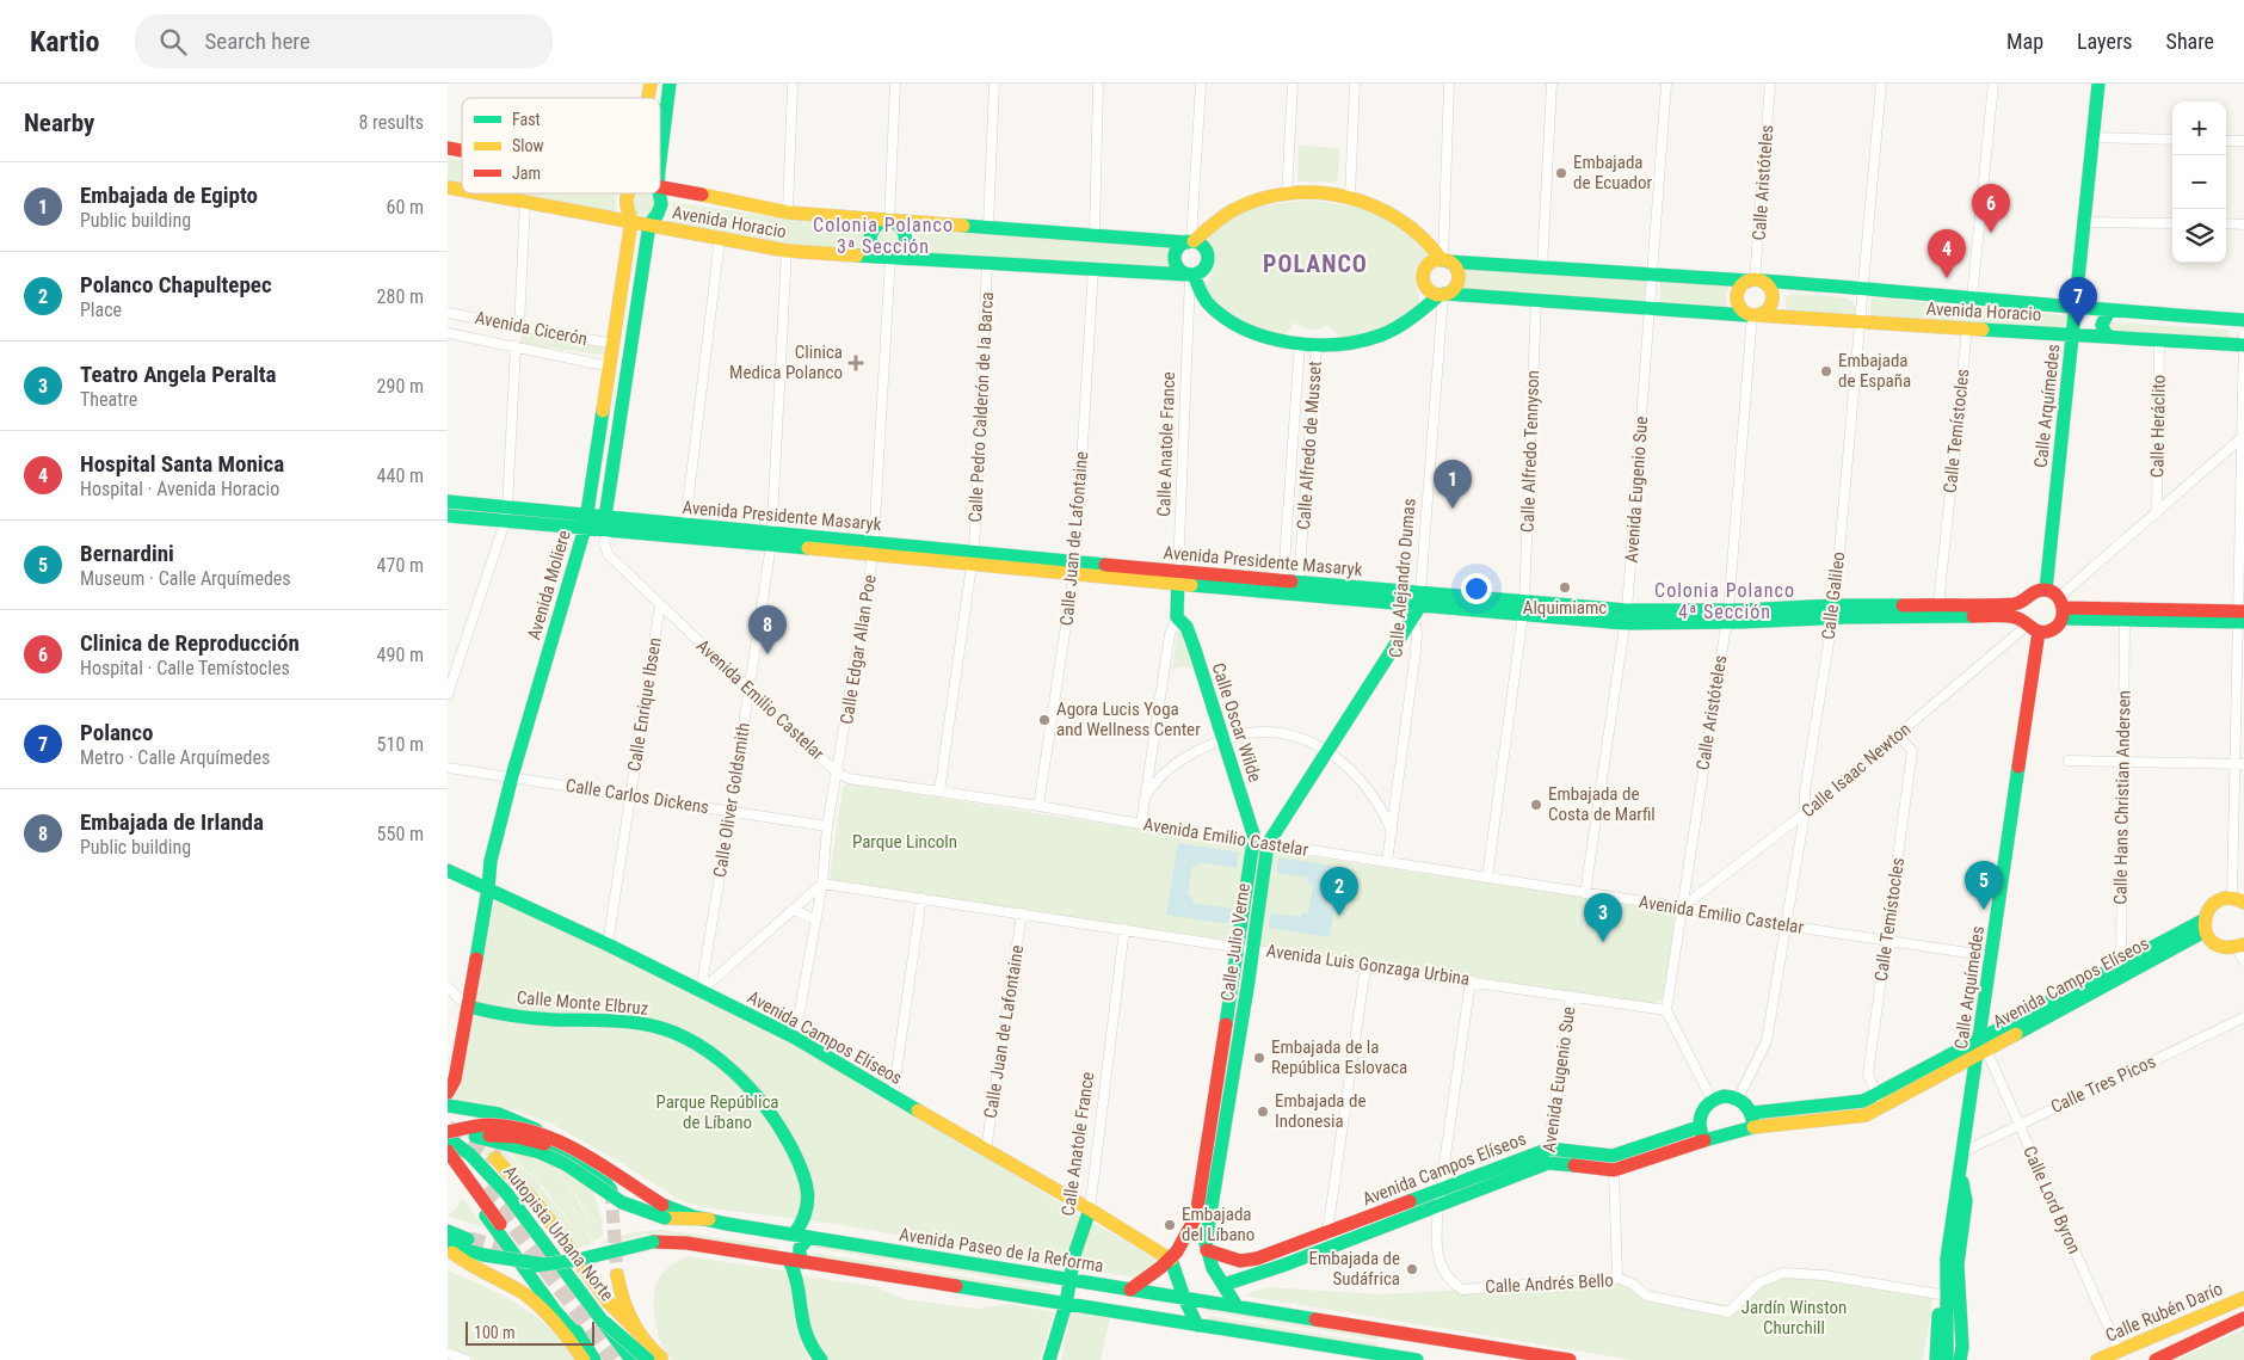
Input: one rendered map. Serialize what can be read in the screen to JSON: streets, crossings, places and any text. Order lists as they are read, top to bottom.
{
  "streets": {
    "main road": [
      "Avenida Horacio",
      "Calle Arquímedes",
      "Calle Anatole France",
      "Avenida Presidente Masaryk",
      "Avenida Moliere",
      "Calle Oscar Wilde",
      "Calle Julio Verne",
      "Avenida Campos Elíseos",
      "Calle Monte Elbruz",
      "Autopista Urbana Norte",
      "Avenida Paseo de la Reforma",
      "Calle Rubén Darío"
    ],
    "street": [
      "Calle Aristóteles",
      "Avenida Cicerón",
      "Calle Pedro Calderón de la Barca",
      "Calle Heráclito",
      "Calle Temístocles",
      "Calle Alfredo de Musset",
      "Calle Alfredo Tennyson",
      "Avenida Eugenio Sue",
      "Calle Juan de Lafontaine",
      "Calle Alejandro Dumas",
      "Calle Galileo",
      "Calle Edgar Allan Poe",
      "Avenida Emilio Castelar",
      "Calle Enrique Ibsen",
      "Calle Isaac Newton",
      "Calle Carlos Dickens",
      "Calle Hans Christian Andersen",
      "Calle Oliver Goldsmith",
      "Avenida Luis Gonzaga Urbina",
      "Calle Tres Picos",
      "Calle Lord Byron",
      "Calle Andrés Bello"
    ]
  },
  "crossings": [
    ["Calle Aristóteles", "Avenida Horacio"],
    ["Calle Aristóteles", "Avenida Presidente Masaryk"],
    ["Calle Aristóteles", "Avenida Emilio Castelar"],
    ["Calle Aristóteles", "Calle Isaac Newton"],
    ["Calle Aristóteles", "Avenida Luis Gonzaga Urbina"],
    ["Avenida Horacio", "Calle Arquímedes"],
    ["Avenida Horacio", "Calle Pedro Calderón de la Barca"],
    ["Avenida Horacio", "Calle Heráclito"],
    ["Avenida Horacio", "Calle Temístocles"],
    ["Avenida Horacio", "Calle Anatole France"],
    ["Avenida Horacio", "Calle Alfredo Tennyson"],
    ["Avenida Horacio", "Avenida Eugenio Sue"],
    ["Avenida Horacio", "Calle Juan de Lafontaine"],
    ["Avenida Horacio", "Calle Alejandro Dumas"],
    ["Avenida Horacio", "Avenida Moliere"],
    ["Avenida Horacio", "Calle Galileo"],
    ["Avenida Horacio", "Calle Edgar Allan Poe"],
    ["Avenida Horacio", "Calle Oliver Goldsmith"],
    ["Avenida Cicerón", "Avenida Moliere"],
    ["Calle Arquímedes", "Avenida Presidente Masaryk"],
    ["Calle Arquímedes", "Avenida Emilio Castelar"],
    ["Calle Arquímedes", "Calle Isaac Newton"],
    ["Calle Arquímedes", "Avenida Campos Elíseos"],
    ["Calle Arquímedes", "Calle Tres Picos"],
    ["Calle Arquímedes", "Calle Lord Byron"],
    ["Calle Arquímedes", "Calle Andrés Bello"],
    ["Calle Pedro Calderón de la Barca", "Avenida Presidente Masaryk"],
    ["Calle Pedro Calderón de la Barca", "Avenida Emilio Castelar"],
    ["Calle Temístocles", "Avenida Presidente Masaryk"],
    ["Calle Temístocles", "Avenida Emilio Castelar"],
    ["Calle Temístocles", "Calle Isaac Newton"],
    ["Calle Temístocles", "Avenida Campos Elíseos"],
    ["Calle Anatole France", "Avenida Presidente Masaryk"],
    ["Calle Anatole France", "Avenida Emilio Castelar"],
    ["Calle Anatole France", "Calle Oscar Wilde"],
    ["Calle Anatole France", "Avenida Luis Gonzaga Urbina"],
    ["Calle Anatole France", "Avenida Campos Elíseos"],
    ["Calle Anatole France", "Avenida Paseo de la Reforma"],
    ["Calle Alfredo de Musset", "Avenida Presidente Masaryk"],
    ["Calle Alfredo Tennyson", "Avenida Presidente Masaryk"],
    ["Calle Alfredo Tennyson", "Avenida Emilio Castelar"],
    ["Avenida Eugenio Sue", "Avenida Presidente Masaryk"],
    ["Avenida Eugenio Sue", "Avenida Emilio Castelar"],
    ["Avenida Eugenio Sue", "Avenida Luis Gonzaga Urbina"],
    ["Avenida Eugenio Sue", "Avenida Campos Elíseos"],
    ["Avenida Presidente Masaryk", "Calle Juan de Lafontaine"],
    ["Avenida Presidente Masaryk", "Calle Alejandro Dumas"],
    ["Avenida Presidente Masaryk", "Avenida Moliere"],
    ["Avenida Presidente Masaryk", "Calle Galileo"],
    ["Avenida Presidente Masaryk", "Calle Edgar Allan Poe"],
    ["Avenida Presidente Masaryk", "Avenida Emilio Castelar"],
    ["Avenida Presidente Masaryk", "Calle Isaac Newton"],
    ["Avenida Presidente Masaryk", "Calle Oliver Goldsmith"],
    ["Avenida Presidente Masaryk", "Calle Julio Verne"],
    ["Calle Juan de Lafontaine", "Avenida Emilio Castelar"],
    ["Calle Juan de Lafontaine", "Avenida Luis Gonzaga Urbina"],
    ["Calle Juan de Lafontaine", "Avenida Campos Elíseos"],
    ["Calle Alejandro Dumas", "Avenida Emilio Castelar"],
    ["Calle Alejandro Dumas", "Calle Julio Verne"],
    ["Avenida Moliere", "Calle Carlos Dickens"],
    ["Avenida Moliere", "Avenida Campos Elíseos"],
    ["Avenida Moliere", "Calle Monte Elbruz"],
    ["Calle Galileo", "Avenida Emilio Castelar"],
    ["Calle Galileo", "Calle Isaac Newton"],
    ["Calle Edgar Allan Poe", "Avenida Emilio Castelar"],
    ["Calle Edgar Allan Poe", "Calle Carlos Dickens"],
    ["Calle Edgar Allan Poe", "Avenida Luis Gonzaga Urbina"],
    ["Calle Edgar Allan Poe", "Avenida Campos Elíseos"],
    ["Avenida Emilio Castelar", "Calle Enrique Ibsen"],
    ["Avenida Emilio Castelar", "Calle Oscar Wilde"],
    ["Avenida Emilio Castelar", "Calle Isaac Newton"],
    ["Avenida Emilio Castelar", "Calle Oliver Goldsmith"],
    ["Avenida Emilio Castelar", "Calle Julio Verne"],
    ["Calle Enrique Ibsen", "Calle Carlos Dickens"],
    ["Calle Enrique Ibsen", "Avenida Campos Elíseos"],
    ["Calle Oscar Wilde", "Calle Julio Verne"],
    ["Calle Carlos Dickens", "Calle Oliver Goldsmith"],
    ["Calle Hans Christian Andersen", "Avenida Campos Elíseos"],
    ["Calle Oliver Goldsmith", "Avenida Campos Elíseos"],
    ["Calle Julio Verne", "Avenida Luis Gonzaga Urbina"],
    ["Calle Julio Verne", "Avenida Campos Elíseos"],
    ["Calle Julio Verne", "Avenida Paseo de la Reforma"],
    ["Avenida Campos Elíseos", "Calle Lord Byron"],
    ["Avenida Campos Elíseos", "Calle Andrés Bello"],
    ["Calle Monte Elbruz", "Avenida Paseo de la Reforma"],
    ["Calle Tres Picos", "Calle Lord Byron"],
    ["Calle Lord Byron", "Calle Rubén Darío"]
  ],
  "districts": ["Colonia Polanco 3ª Sección", "POLANCO", "Colonia Polanco 4ª Sección"],
  "parks": ["Parque Lincoln", "Parque República de Líbano", "Jardín Winston Churchill"],
  "places": {
    "other": [
      "Embajada de Ecuador",
      "Embajada de España",
      "Alquimiamc",
      "Agora Lucis Yoga and Wellness Center",
      "Embajada de Costa de Marfil",
      "Embajada de la República Eslovaca",
      "Embajada de Indonesia",
      "Embajada del Líbano",
      "Embajada de Sudáfrica"
    ],
    "health": ["Clinica Medica Polanco"]
  },
  "legend": ["Fast", "Slow", "Jam"],
  "scale_bar": "100 m",
  "page": {
    "header": "Kartio",
    "search": "Search here",
    "nav": ["Map", "Layers", "Share"],
    "heading": ["Nearby", "8 results"],
    "map_buttons": ["+", "−"],
    "list": [
      {
        "mark": "1",
        "name": "Embajada de Egipto",
        "note": "Public building",
        "value": "60 m"
      },
      {
        "mark": "2",
        "name": "Polanco Chapultepec",
        "note": "Place",
        "value": "280 m"
      },
      {
        "mark": "3",
        "name": "Teatro Angela Peralta",
        "note": "Theatre",
        "value": "290 m"
      },
      {
        "mark": "4",
        "name": "Hospital Santa Monica",
        "note": "Hospital · Avenida Horacio",
        "value": "440 m"
      },
      {
        "mark": "5",
        "name": "Bernardini",
        "note": "Museum · Calle Arquímedes",
        "value": "470 m"
      },
      {
        "mark": "6",
        "name": "Clinica de Reproducción",
        "note": "Hospital · Calle Temístocles",
        "value": "490 m"
      },
      {
        "mark": "7",
        "name": "Polanco",
        "note": "Metro · Calle Arquímedes",
        "value": "510 m"
      },
      {
        "mark": "8",
        "name": "Embajada de Irlanda",
        "note": "Public building",
        "value": "550 m"
      }
    ],
    "pins": [
      "6",
      "4",
      "7",
      "1",
      "8",
      "5",
      "2",
      "3"
    ],
    "scale": "100 m"
  }
}
